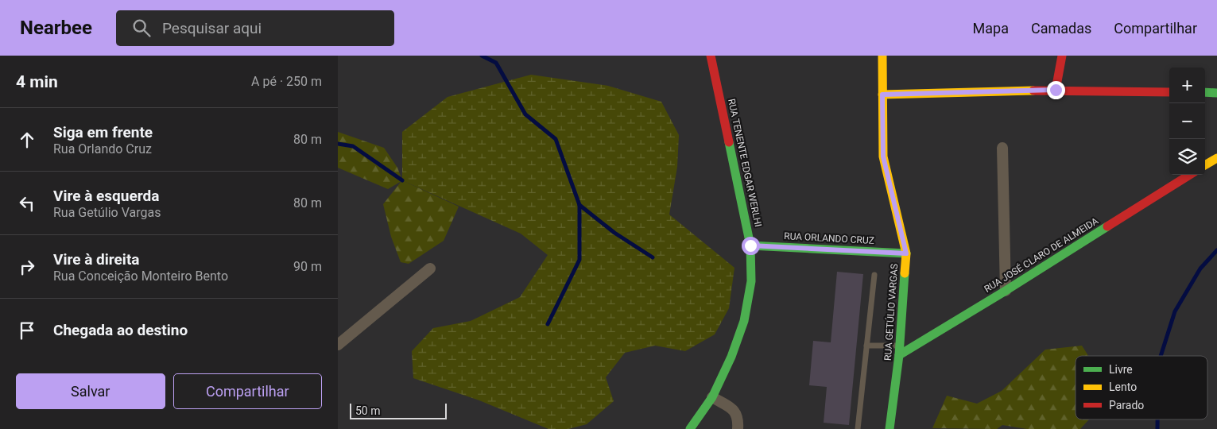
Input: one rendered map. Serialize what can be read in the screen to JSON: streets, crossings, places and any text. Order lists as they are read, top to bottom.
{
  "streets": {
    "street": [
      "RUA TENENTE EDGAR WERLHI",
      "RUA ORLANDO CRUZ",
      "RUA JOSÉ CLARO DE ALMEIDA",
      "RUA GETÚLIO VARGAS"
    ]
  },
  "crossings": [
    ["RUA TENENTE EDGAR WERLHI", "RUA ORLANDO CRUZ"],
    ["RUA ORLANDO CRUZ", "RUA GETÚLIO VARGAS"],
    ["RUA JOSÉ CLARO DE ALMEIDA", "RUA GETÚLIO VARGAS"]
  ],
  "legend": ["Livre", "Lento", "Parado"],
  "scale_bar": "50 m",
  "page": {
    "header": "Nearbee",
    "search": "Pesquisar aqui",
    "nav": ["Mapa", "Camadas", "Compartilhar"],
    "heading": ["4 min", "A pé · 250 m"],
    "map_buttons": ["+", "−"],
    "list": [
      ["Siga em frente", "Rua Orlando Cruz", "80 m"],
      ["Vire à esquerda", "Rua Getúlio Vargas", "80 m"],
      ["Vire à direita", "Rua Conceição Monteiro Bento", "90 m"],
      "Chegada ao destino"
    ],
    "buttons": ["Salvar", "Compartilhar"],
    "scale": "50 m"
  }
}
